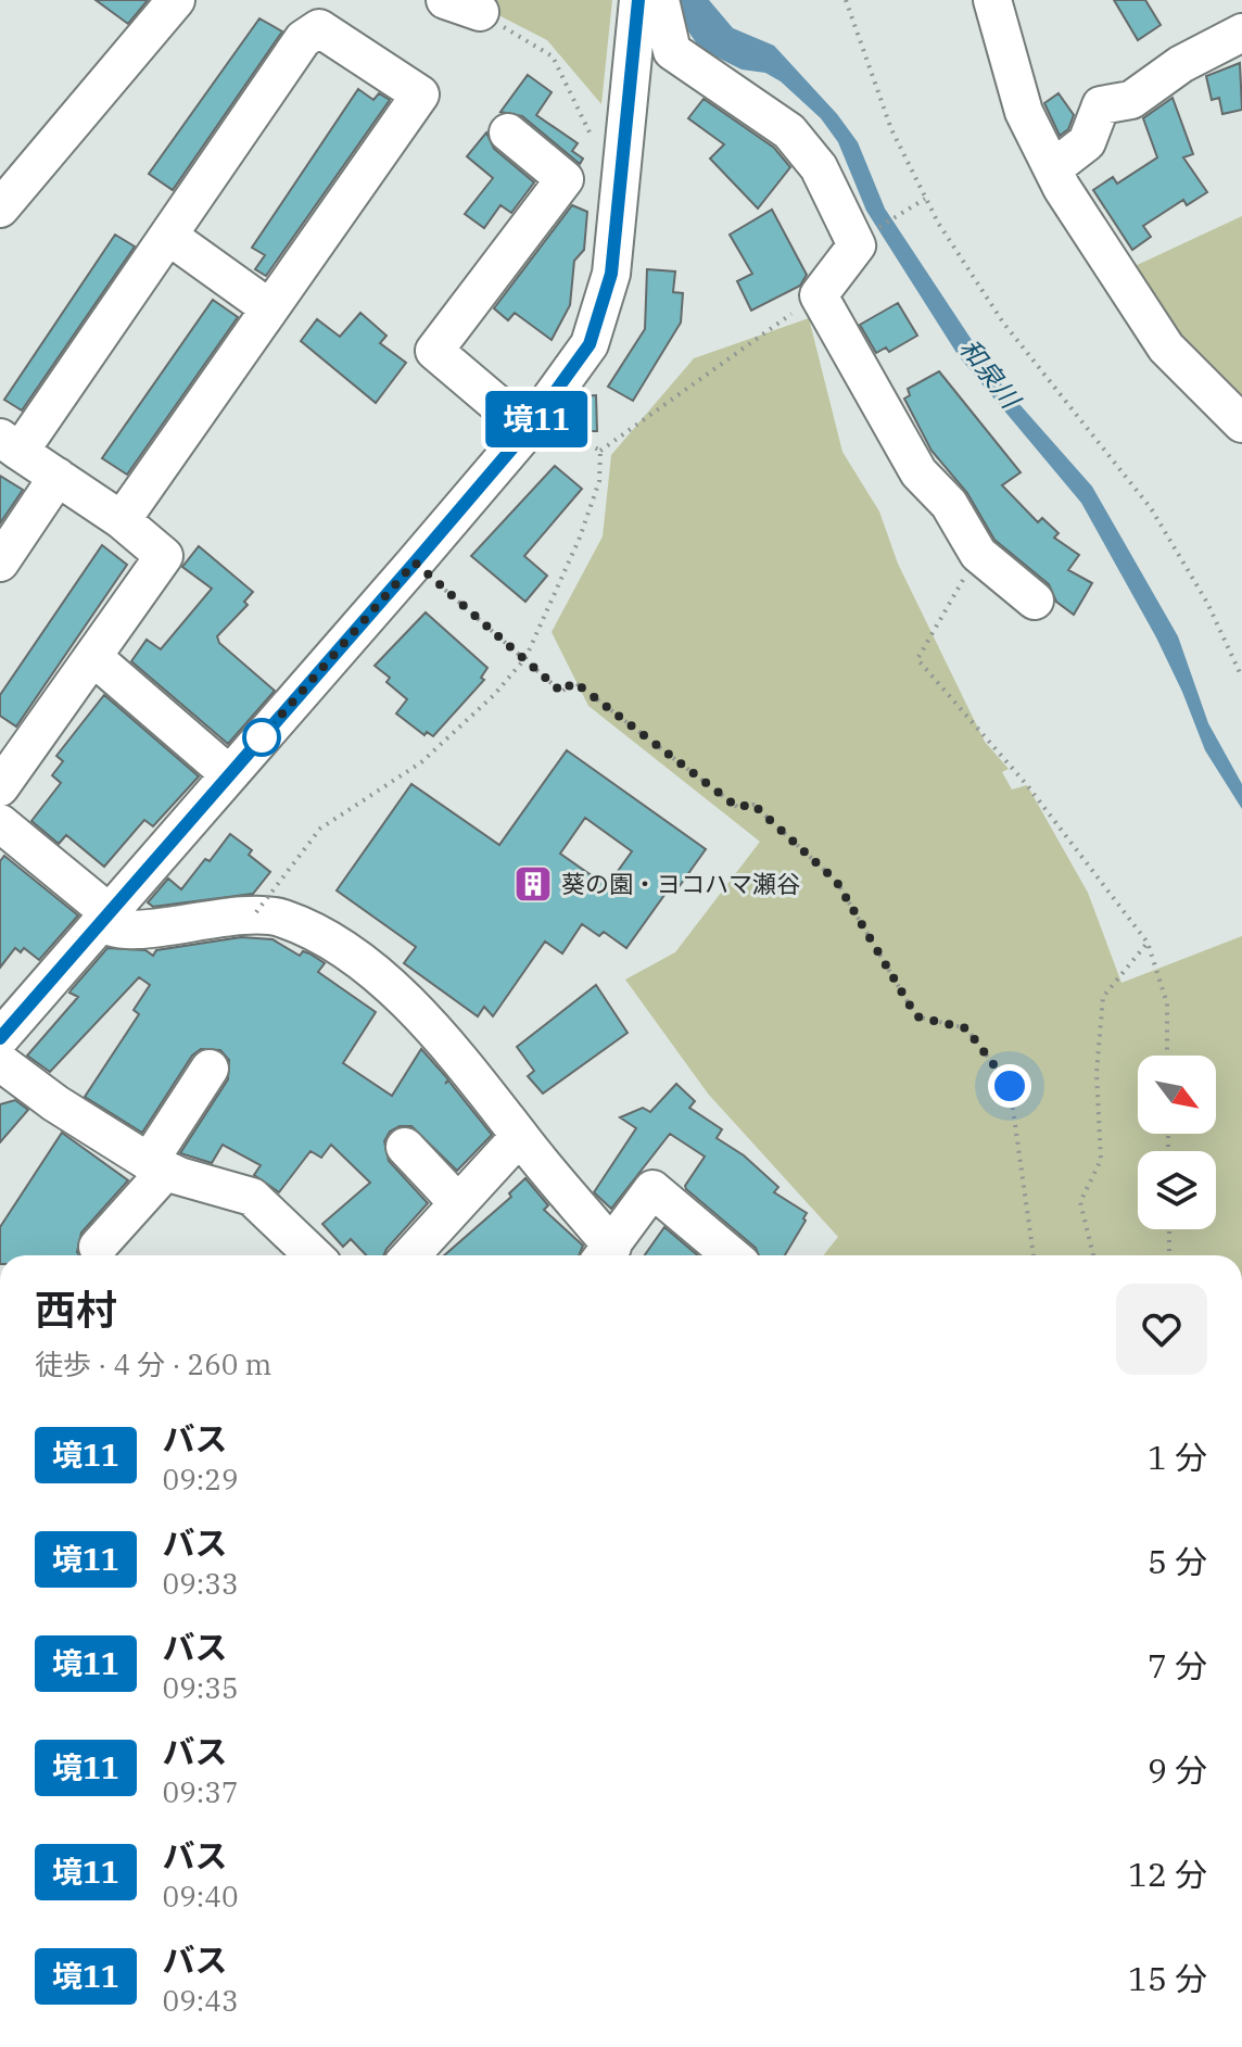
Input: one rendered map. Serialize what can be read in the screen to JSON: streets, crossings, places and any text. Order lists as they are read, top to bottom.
{
  "water": ["和泉川"],
  "places": {
    "building": ["葵の園・ヨコハマ瀬谷"]
  },
  "lines": ["bus line 境11"],
  "north": "bottom right",
  "page": {
    "on_map": "境11",
    "heading": ["西村", "徒歩 · 4 分 · 260 m"],
    "list": [
      {
        "mark": "境11",
        "name": "バス",
        "note": "09:29",
        "value": "1 分"
      },
      {
        "mark": "境11",
        "name": "バス",
        "note": "09:33",
        "value": "5 分"
      },
      {
        "mark": "境11",
        "name": "バス",
        "note": "09:35",
        "value": "7 分"
      },
      {
        "mark": "境11",
        "name": "バス",
        "note": "09:37",
        "value": "9 分"
      },
      {
        "mark": "境11",
        "name": "バス",
        "note": "09:40",
        "value": "12 分"
      },
      {
        "mark": "境11",
        "name": "バス",
        "note": "09:43",
        "value": "15 分"
      }
    ]
  }
}
